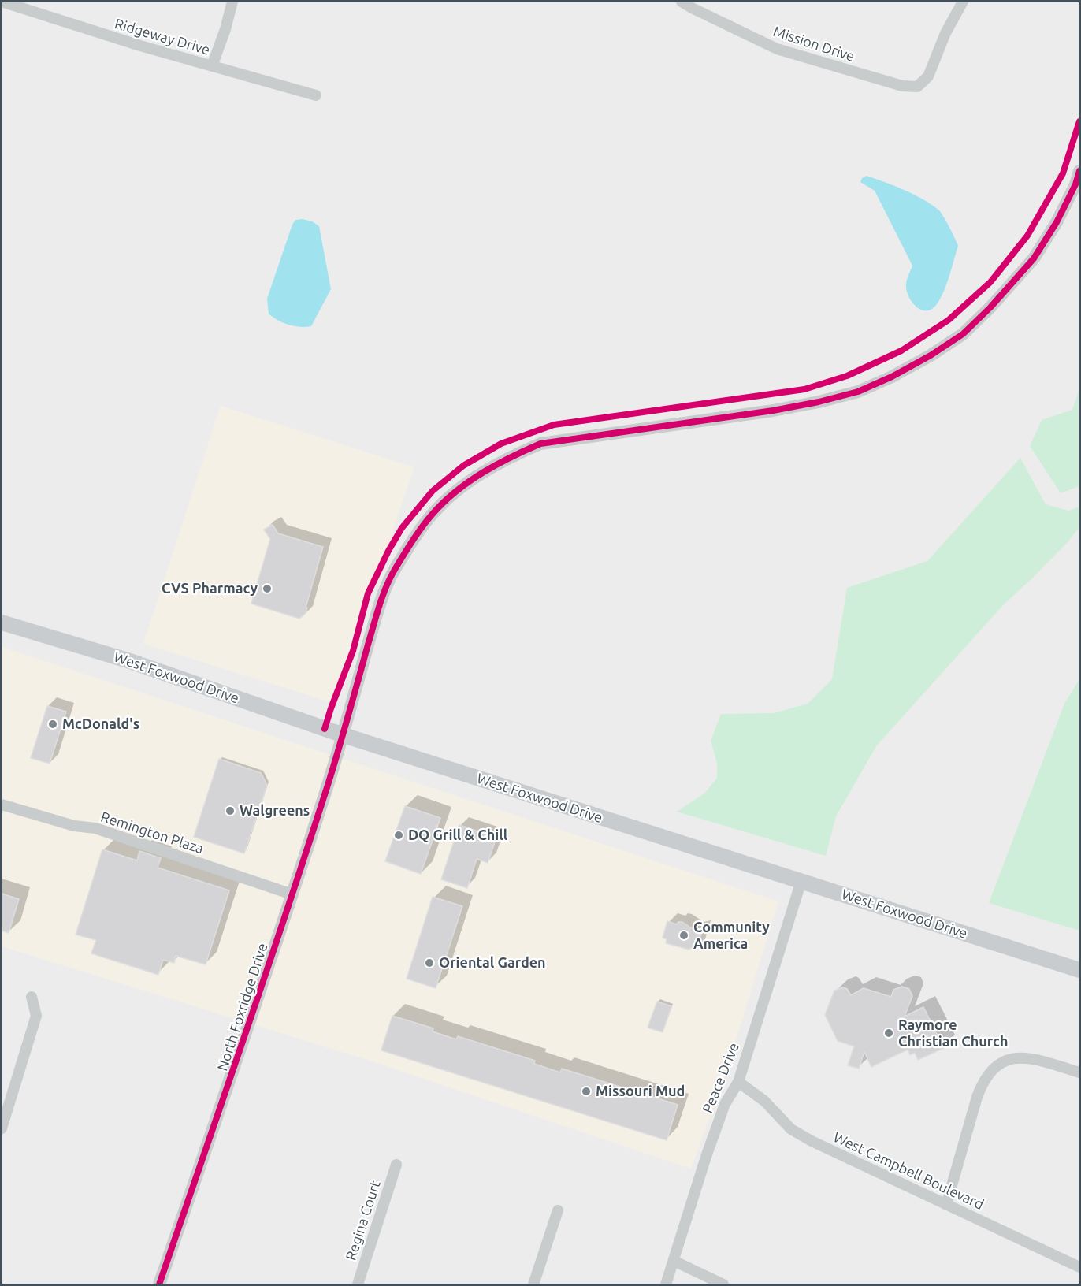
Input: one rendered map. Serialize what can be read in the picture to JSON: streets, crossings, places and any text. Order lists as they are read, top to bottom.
{
  "streets": {
    "main road": ["West Foxwood Drive"],
    "street": [
      "Ridgeway Drive",
      "Mission Drive",
      "Remington Plaza",
      "North Foxridge Drive",
      "Peace Drive",
      "West Campbell Boulevard",
      "Regina Court"
    ]
  },
  "crossings": [
    ["West Foxwood Drive", "North Foxridge Drive"],
    ["West Foxwood Drive", "Peace Drive"],
    ["Remington Plaza", "North Foxridge Drive"],
    ["Peace Drive", "West Campbell Boulevard"]
  ],
  "places": [
    "CVS Pharmacy",
    "McDonald's",
    "Walgreens",
    "DQ Grill & Chill",
    "Community America",
    "Oriental Garden",
    "Raymore Christian Church",
    "Missouri Mud"
  ]
}
